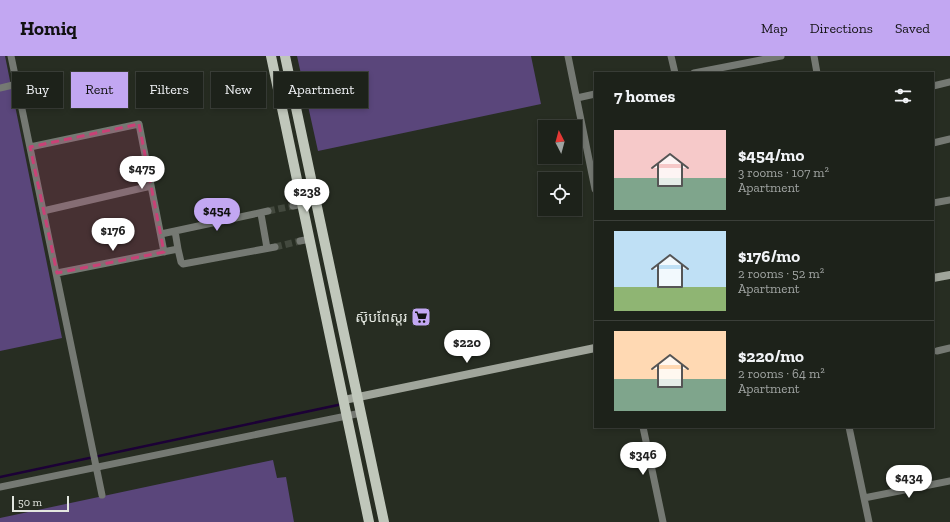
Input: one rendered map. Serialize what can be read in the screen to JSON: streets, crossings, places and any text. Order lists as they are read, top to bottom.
{
  "places": {
    "supermarket": ["ស៊ុបពែស្តរ"]
  },
  "scale_bar": "50 m",
  "north": "top",
  "page": {
    "header": "Homiq",
    "nav": ["Map", "Directions", "Saved"],
    "chip": [
      "Buy",
      "Rent",
      "Filters",
      "New",
      "Apartment"
    ],
    "heading": "7 homes",
    "list": [
      {
        "name": "$454/mo",
        "note": "3 rooms · 107 m² · Apartment"
      },
      {
        "name": "$176/mo",
        "note": "2 rooms · 52 m² · Apartment"
      },
      {
        "name": "$220/mo",
        "note": "2 rooms · 64 m² · Apartment"
      }
    ],
    "price": [
      "$475",
      "$238",
      "$454",
      "$176",
      "$220",
      "$346",
      "$434"
    ],
    "scale": "50 m"
  }
}
